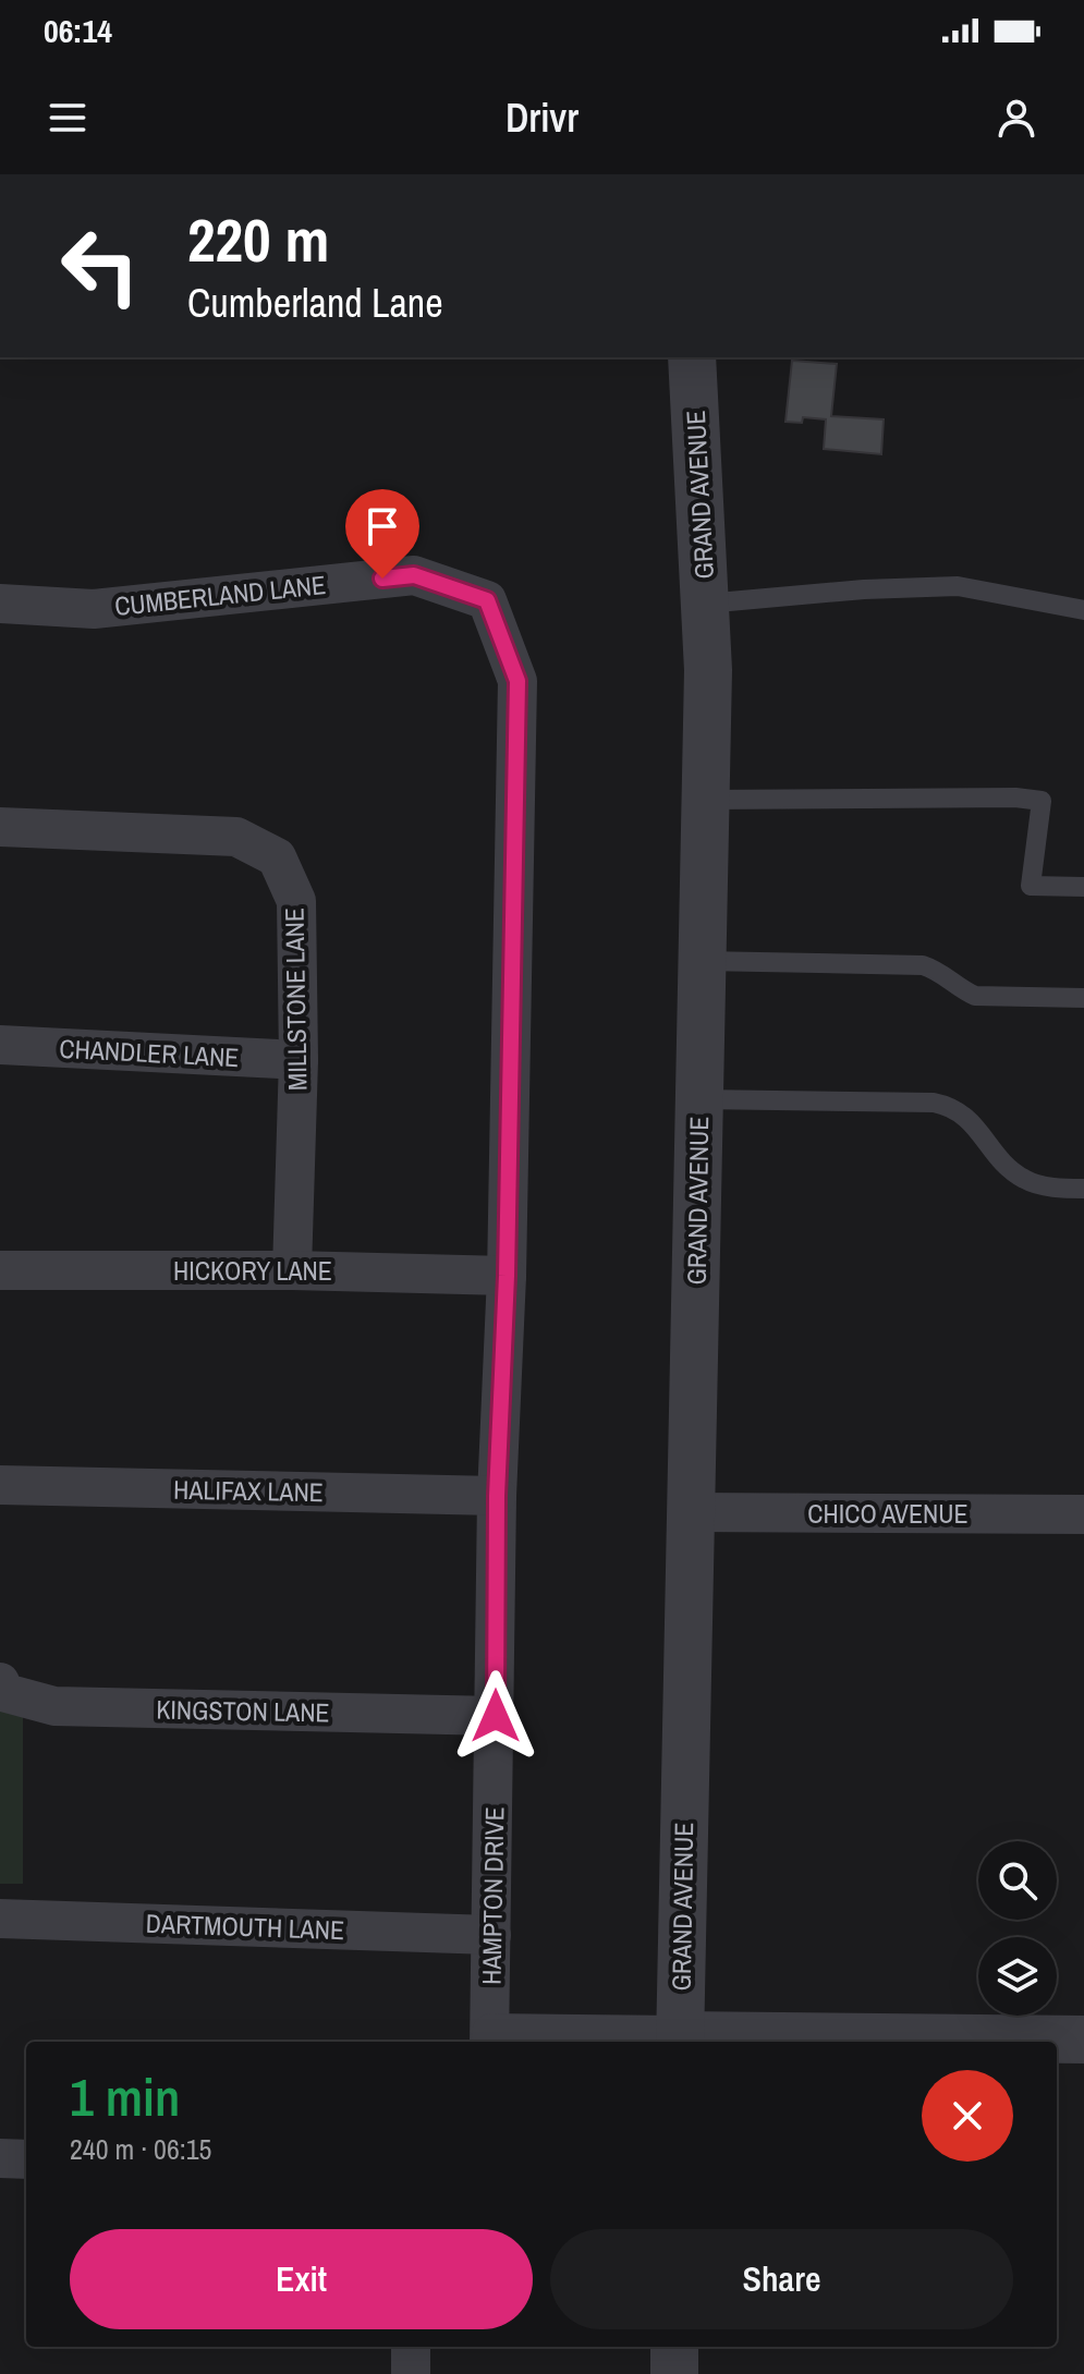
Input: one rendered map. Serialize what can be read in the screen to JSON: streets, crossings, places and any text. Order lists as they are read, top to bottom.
{
  "streets": {
    "street": [
      "GRAND AVENUE",
      "CUMBERLAND LANE",
      "MILLSTONE LANE",
      "CHANDLER LANE",
      "HICKORY LANE",
      "HALIFAX LANE",
      "CHICO AVENUE",
      "KINGSTON LANE",
      "HAMPTON DRIVE",
      "DARTMOUTH LANE"
    ]
  },
  "crossings": [
    ["GRAND AVENUE", "CHICO AVENUE"],
    ["CUMBERLAND LANE", "HAMPTON DRIVE"],
    ["MILLSTONE LANE", "CHANDLER LANE"],
    ["MILLSTONE LANE", "HICKORY LANE"],
    ["HICKORY LANE", "HAMPTON DRIVE"],
    ["HALIFAX LANE", "HAMPTON DRIVE"],
    ["KINGSTON LANE", "HAMPTON DRIVE"],
    ["HAMPTON DRIVE", "DARTMOUTH LANE"]
  ],
  "page": {
    "status": "06:14",
    "header": "Drivr",
    "turn": ["220 m", "Cumberland Lane"],
    "heading": ["1 min", "240 m · 06:15"],
    "buttons": ["Exit", "Share"]
  }
}
